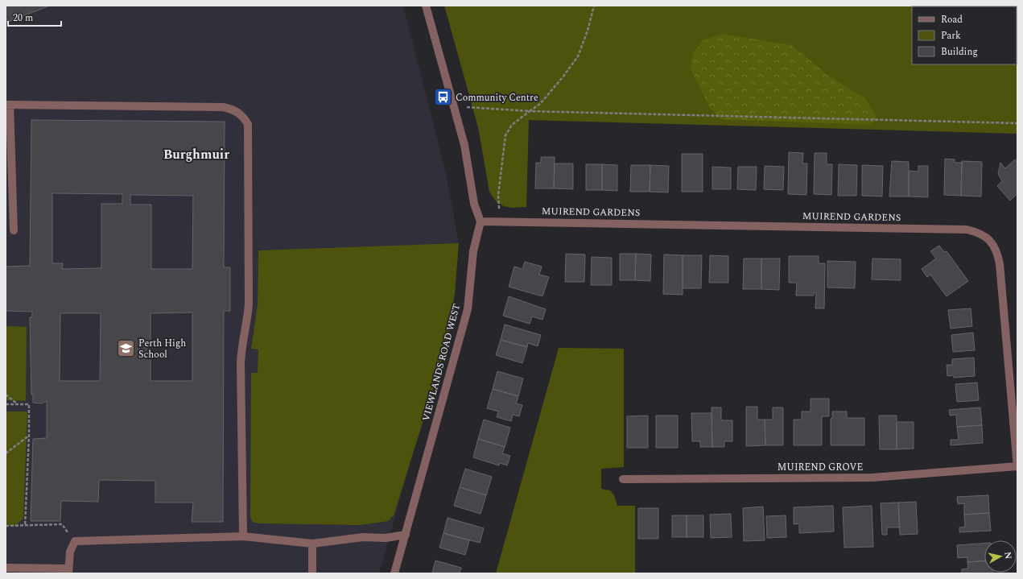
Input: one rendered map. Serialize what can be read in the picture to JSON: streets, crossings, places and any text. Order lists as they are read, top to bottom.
{
  "streets": {
    "street": ["MUIREND GARDENS", "VIEWLANDS ROAD WEST", "MUIREND GROVE"]
  },
  "crossings": [
    ["MUIREND GARDENS", "VIEWLANDS ROAD WEST"],
    ["MUIREND GARDENS", "MUIREND GROVE"]
  ],
  "districts": ["Burghmuir"],
  "places": {
    "bus stop": ["Community Centre"],
    "school or university": ["Perth High School"]
  },
  "legend": ["Road", "Park", "Building"],
  "scale_bar": "20 m",
  "north": "right"
}
